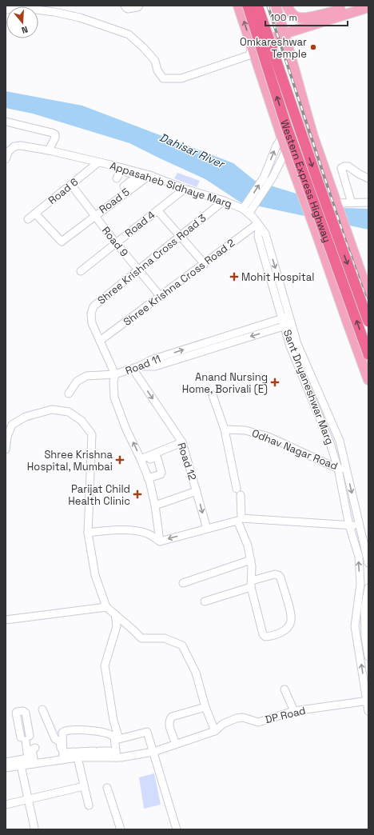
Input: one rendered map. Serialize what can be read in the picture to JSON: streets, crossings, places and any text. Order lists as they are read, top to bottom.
{
  "streets": {
    "highway": ["Western Express Highway"],
    "street": [
      "Appasaheb Sidhaye Marg",
      "Road 6",
      "Road 5",
      "Road 4",
      "Road 9",
      "Shree Krishna Cross Road 3",
      "Shree Krishna Cross Road 2",
      "Road 11",
      "Sant Dnyaneshwar Marg",
      "Odhav Nagar Road",
      "Road 12",
      "DP Road"
    ]
  },
  "crossings": [
    ["Appasaheb Sidhaye Marg", "Road 6"],
    ["Appasaheb Sidhaye Marg", "Road 5"],
    ["Appasaheb Sidhaye Marg", "Road 4"],
    ["Appasaheb Sidhaye Marg", "Shree Krishna Cross Road 3"],
    ["Appasaheb Sidhaye Marg", "Shree Krishna Cross Road 2"],
    ["Appasaheb Sidhaye Marg", "Sant Dnyaneshwar Marg"],
    ["Road 6", "Road 5"],
    ["Road 6", "Road 9"],
    ["Road 5", "Road 9"],
    ["Road 4", "Road 9"],
    ["Road 9", "Shree Krishna Cross Road 3"],
    ["Road 9", "Shree Krishna Cross Road 2"],
    ["Shree Krishna Cross Road 3", "Shree Krishna Cross Road 2"],
    ["Shree Krishna Cross Road 3", "Road 11"],
    ["Shree Krishna Cross Road 2", "Sant Dnyaneshwar Marg"],
    ["Road 11", "Sant Dnyaneshwar Marg"],
    ["Road 11", "Road 12"],
    ["Sant Dnyaneshwar Marg", "Odhav Nagar Road"],
    ["Sant Dnyaneshwar Marg", "DP Road"]
  ],
  "one_way": ["Road 12"],
  "water": ["Dahisar River"],
  "places": {
    "other": ["Omkareshwar Temple"],
    "health": [
      "Mohit Hospital",
      "Anand Nursing Home, Borivali (E)",
      "Shree Krishna Hospital, Mumbai",
      "Parijat Child Health Clinic"
    ]
  },
  "scale_bar": "100 m",
  "north": "bottom"
}
